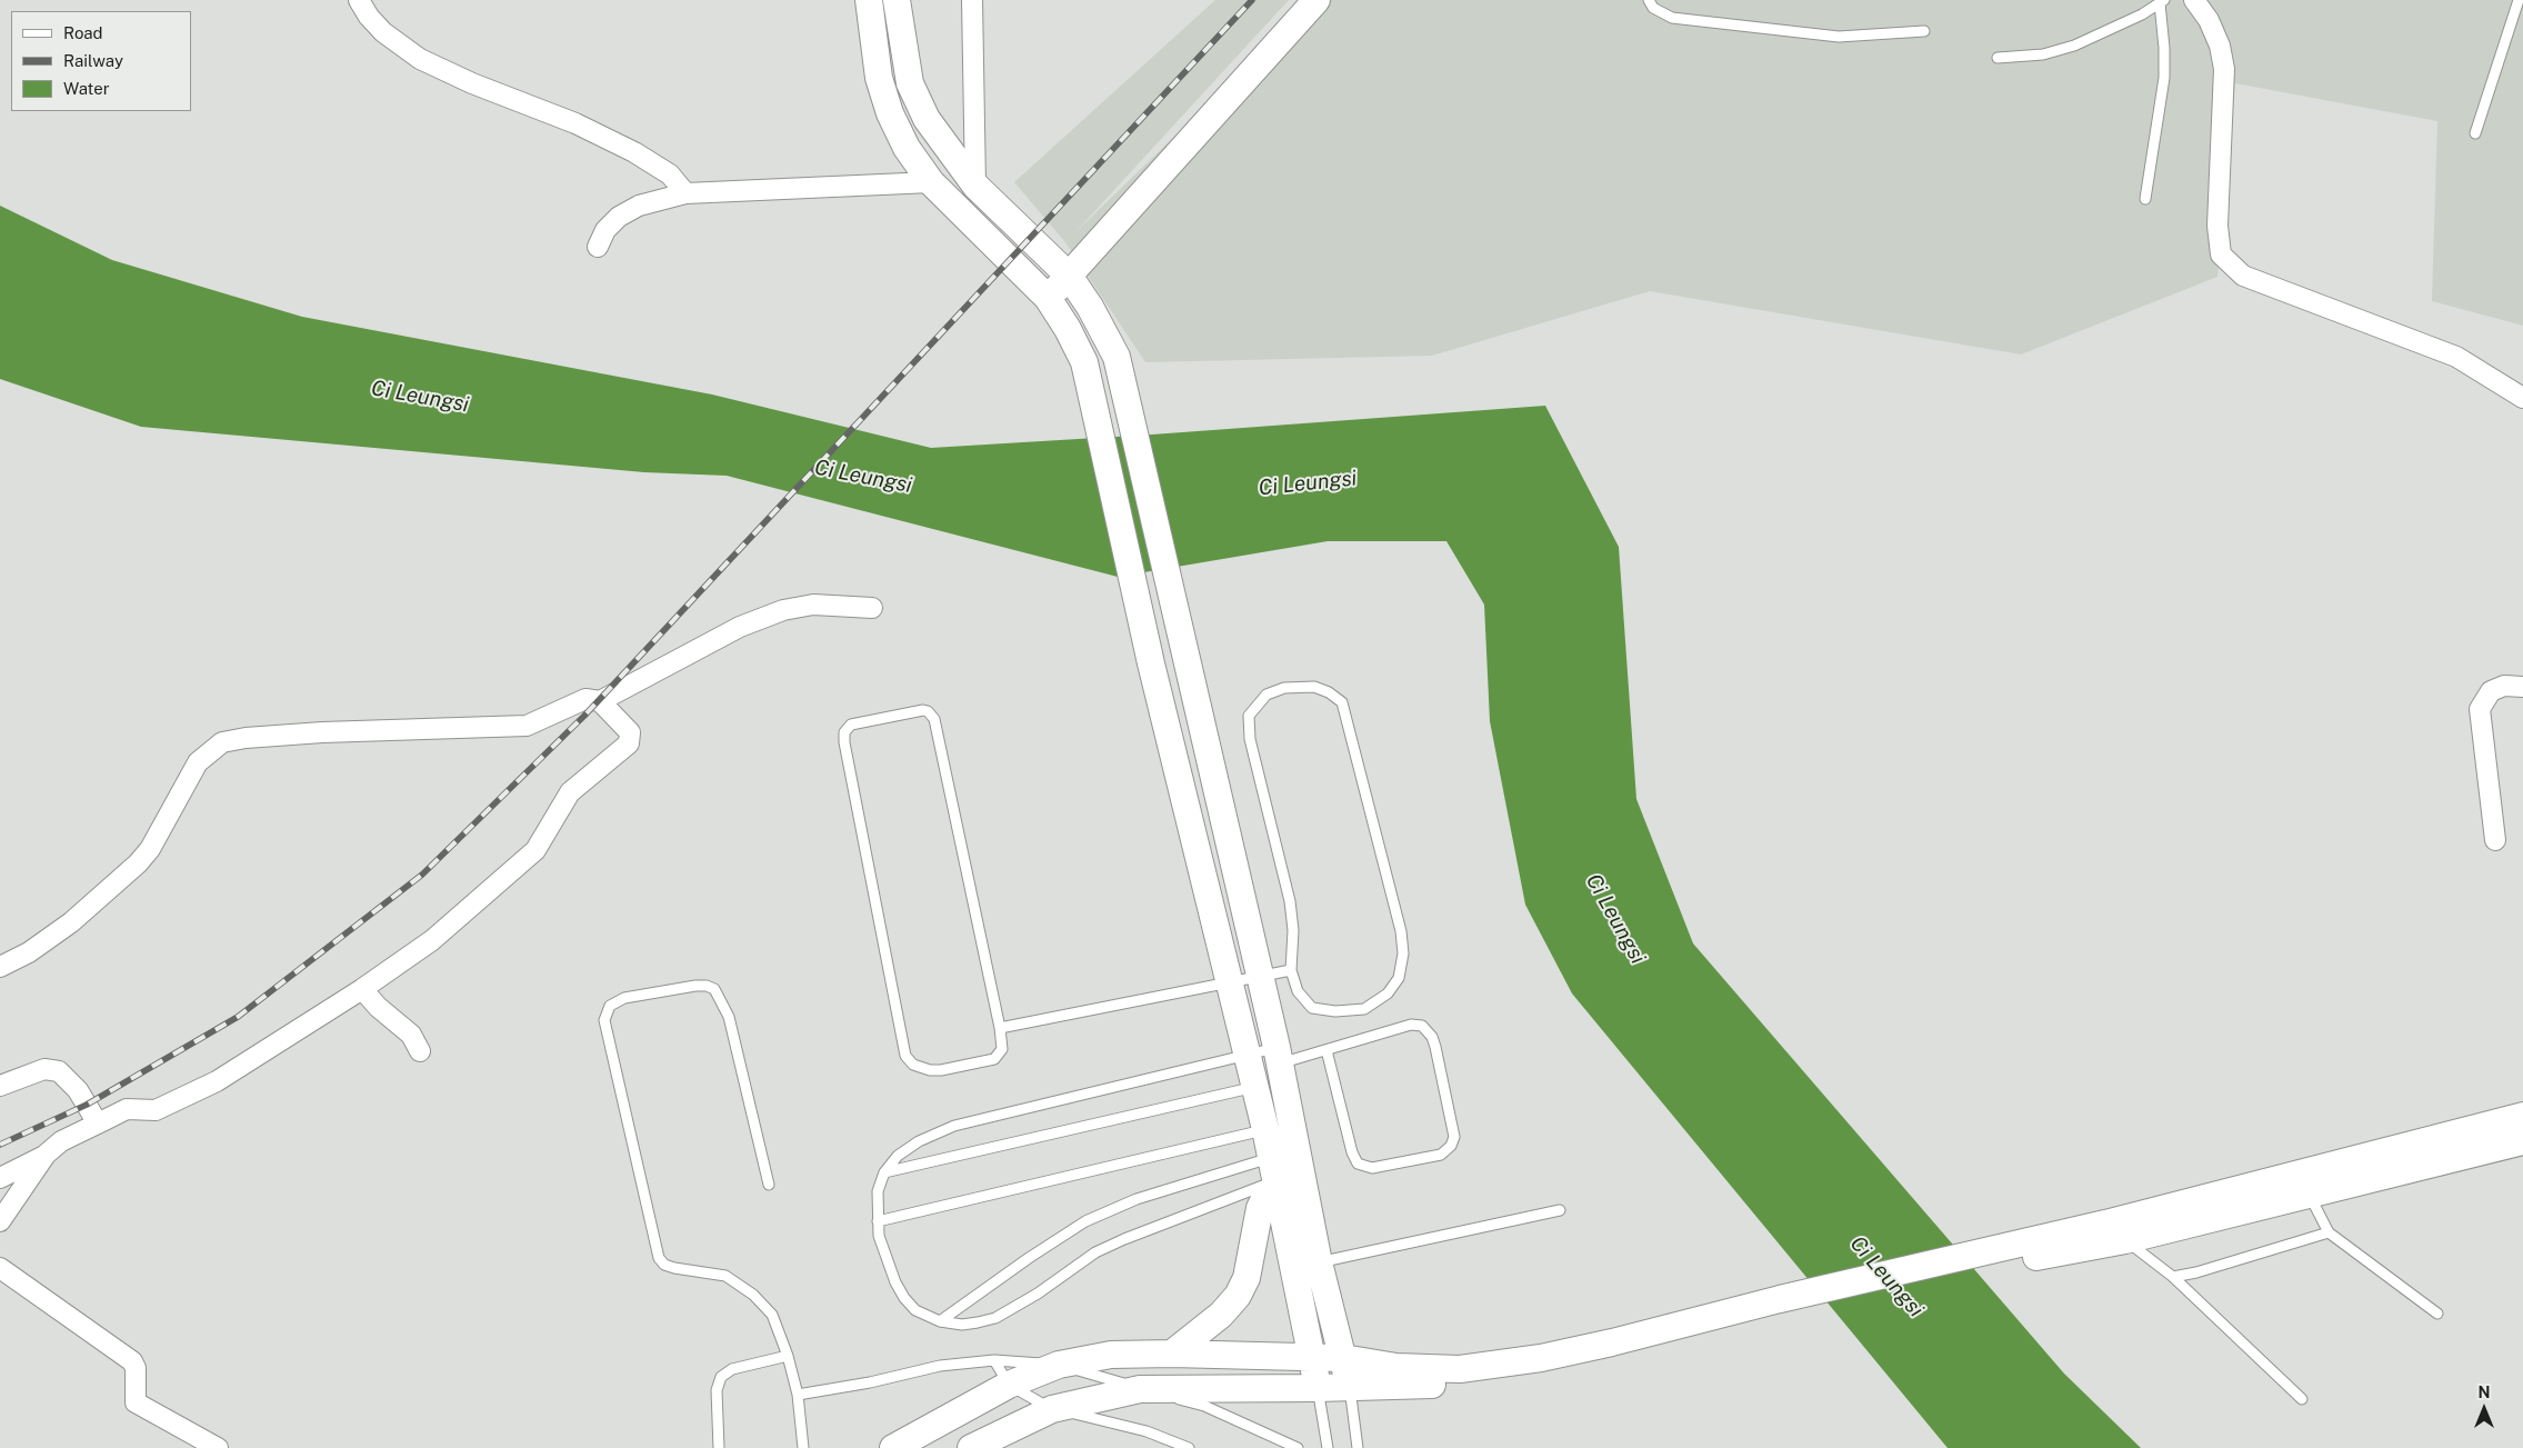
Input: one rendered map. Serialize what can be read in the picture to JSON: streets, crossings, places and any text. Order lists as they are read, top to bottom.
{
  "water": ["Ci Leungsi"],
  "legend": ["Road", "Railway", "Water"],
  "north": "top"
}
